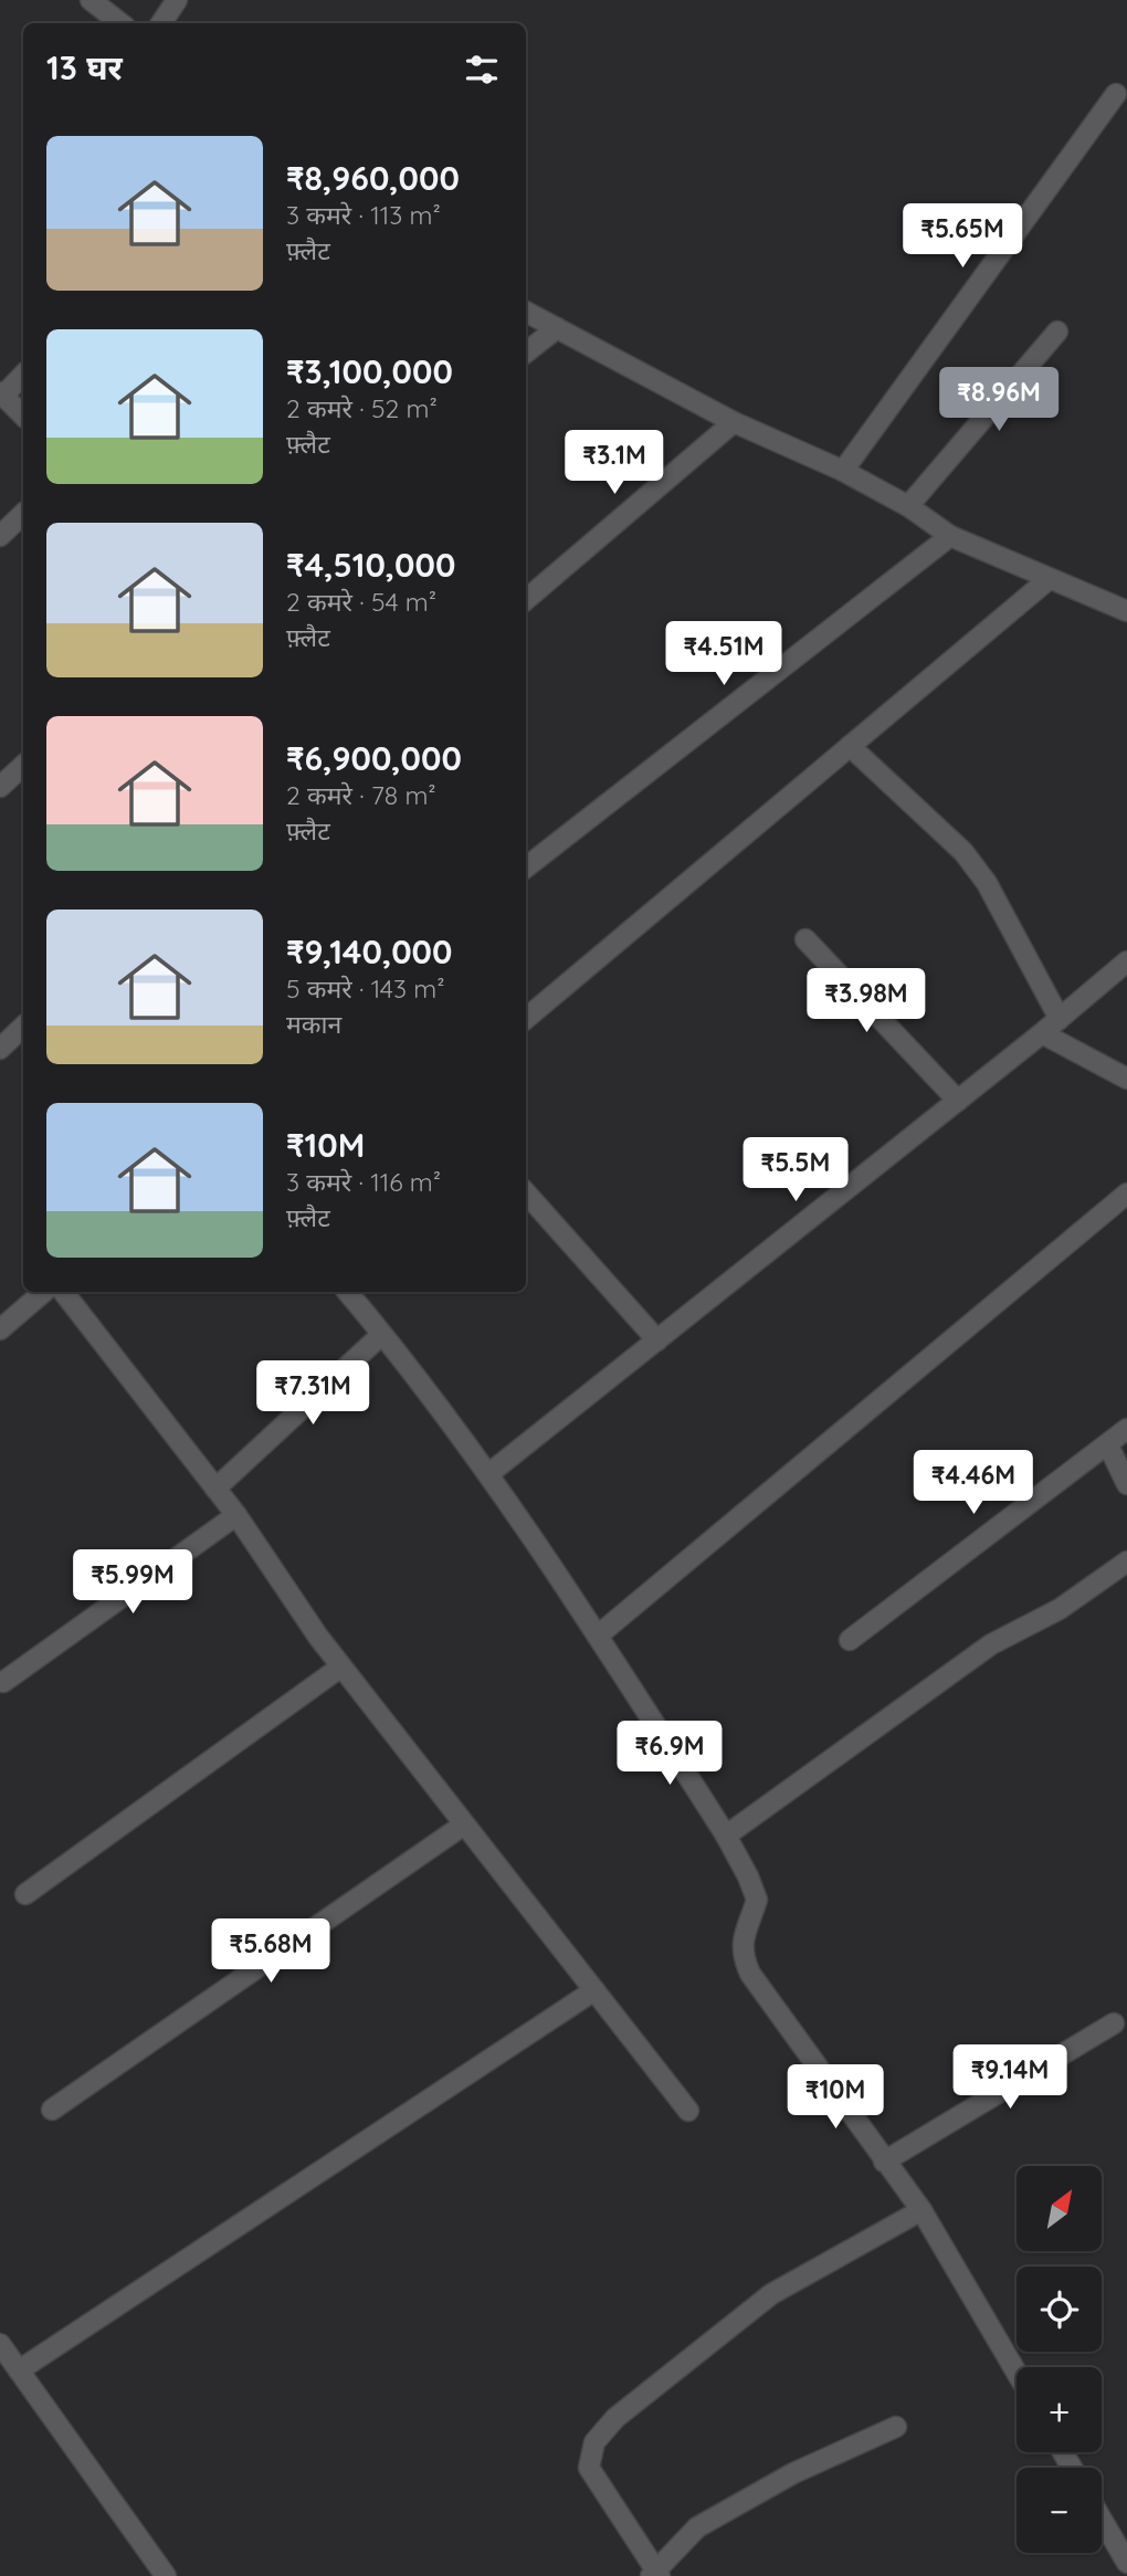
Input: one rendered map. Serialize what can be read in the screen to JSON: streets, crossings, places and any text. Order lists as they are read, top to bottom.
{
  "north": "top right",
  "page": {
    "heading": "13 घर",
    "list": [
      {
        "name": "₹8,960,000",
        "note": "3 कमरे · 113 m² · फ़्लैट"
      },
      {
        "name": "₹3,100,000",
        "note": "2 कमरे · 52 m² · फ़्लैट"
      },
      {
        "name": "₹4,510,000",
        "note": "2 कमरे · 54 m² · फ़्लैट"
      },
      {
        "name": "₹6,900,000",
        "note": "2 कमरे · 78 m² · फ़्लैट"
      },
      {
        "name": "₹9,140,000",
        "note": "5 कमरे · 143 m² · मकान"
      },
      {
        "name": "₹10M",
        "note": "3 कमरे · 116 m² · फ़्लैट"
      }
    ],
    "price": [
      "₹5.65M",
      "₹8.96M",
      "₹3.1M",
      "₹4.51M",
      "₹3.98M",
      "₹5.5M",
      "₹7.31M",
      "₹4.46M",
      "₹5.99M",
      "₹6.9M",
      "₹5.68M",
      "₹9.14M",
      "₹10M"
    ],
    "map_buttons": ["+", "−"]
  }
}
